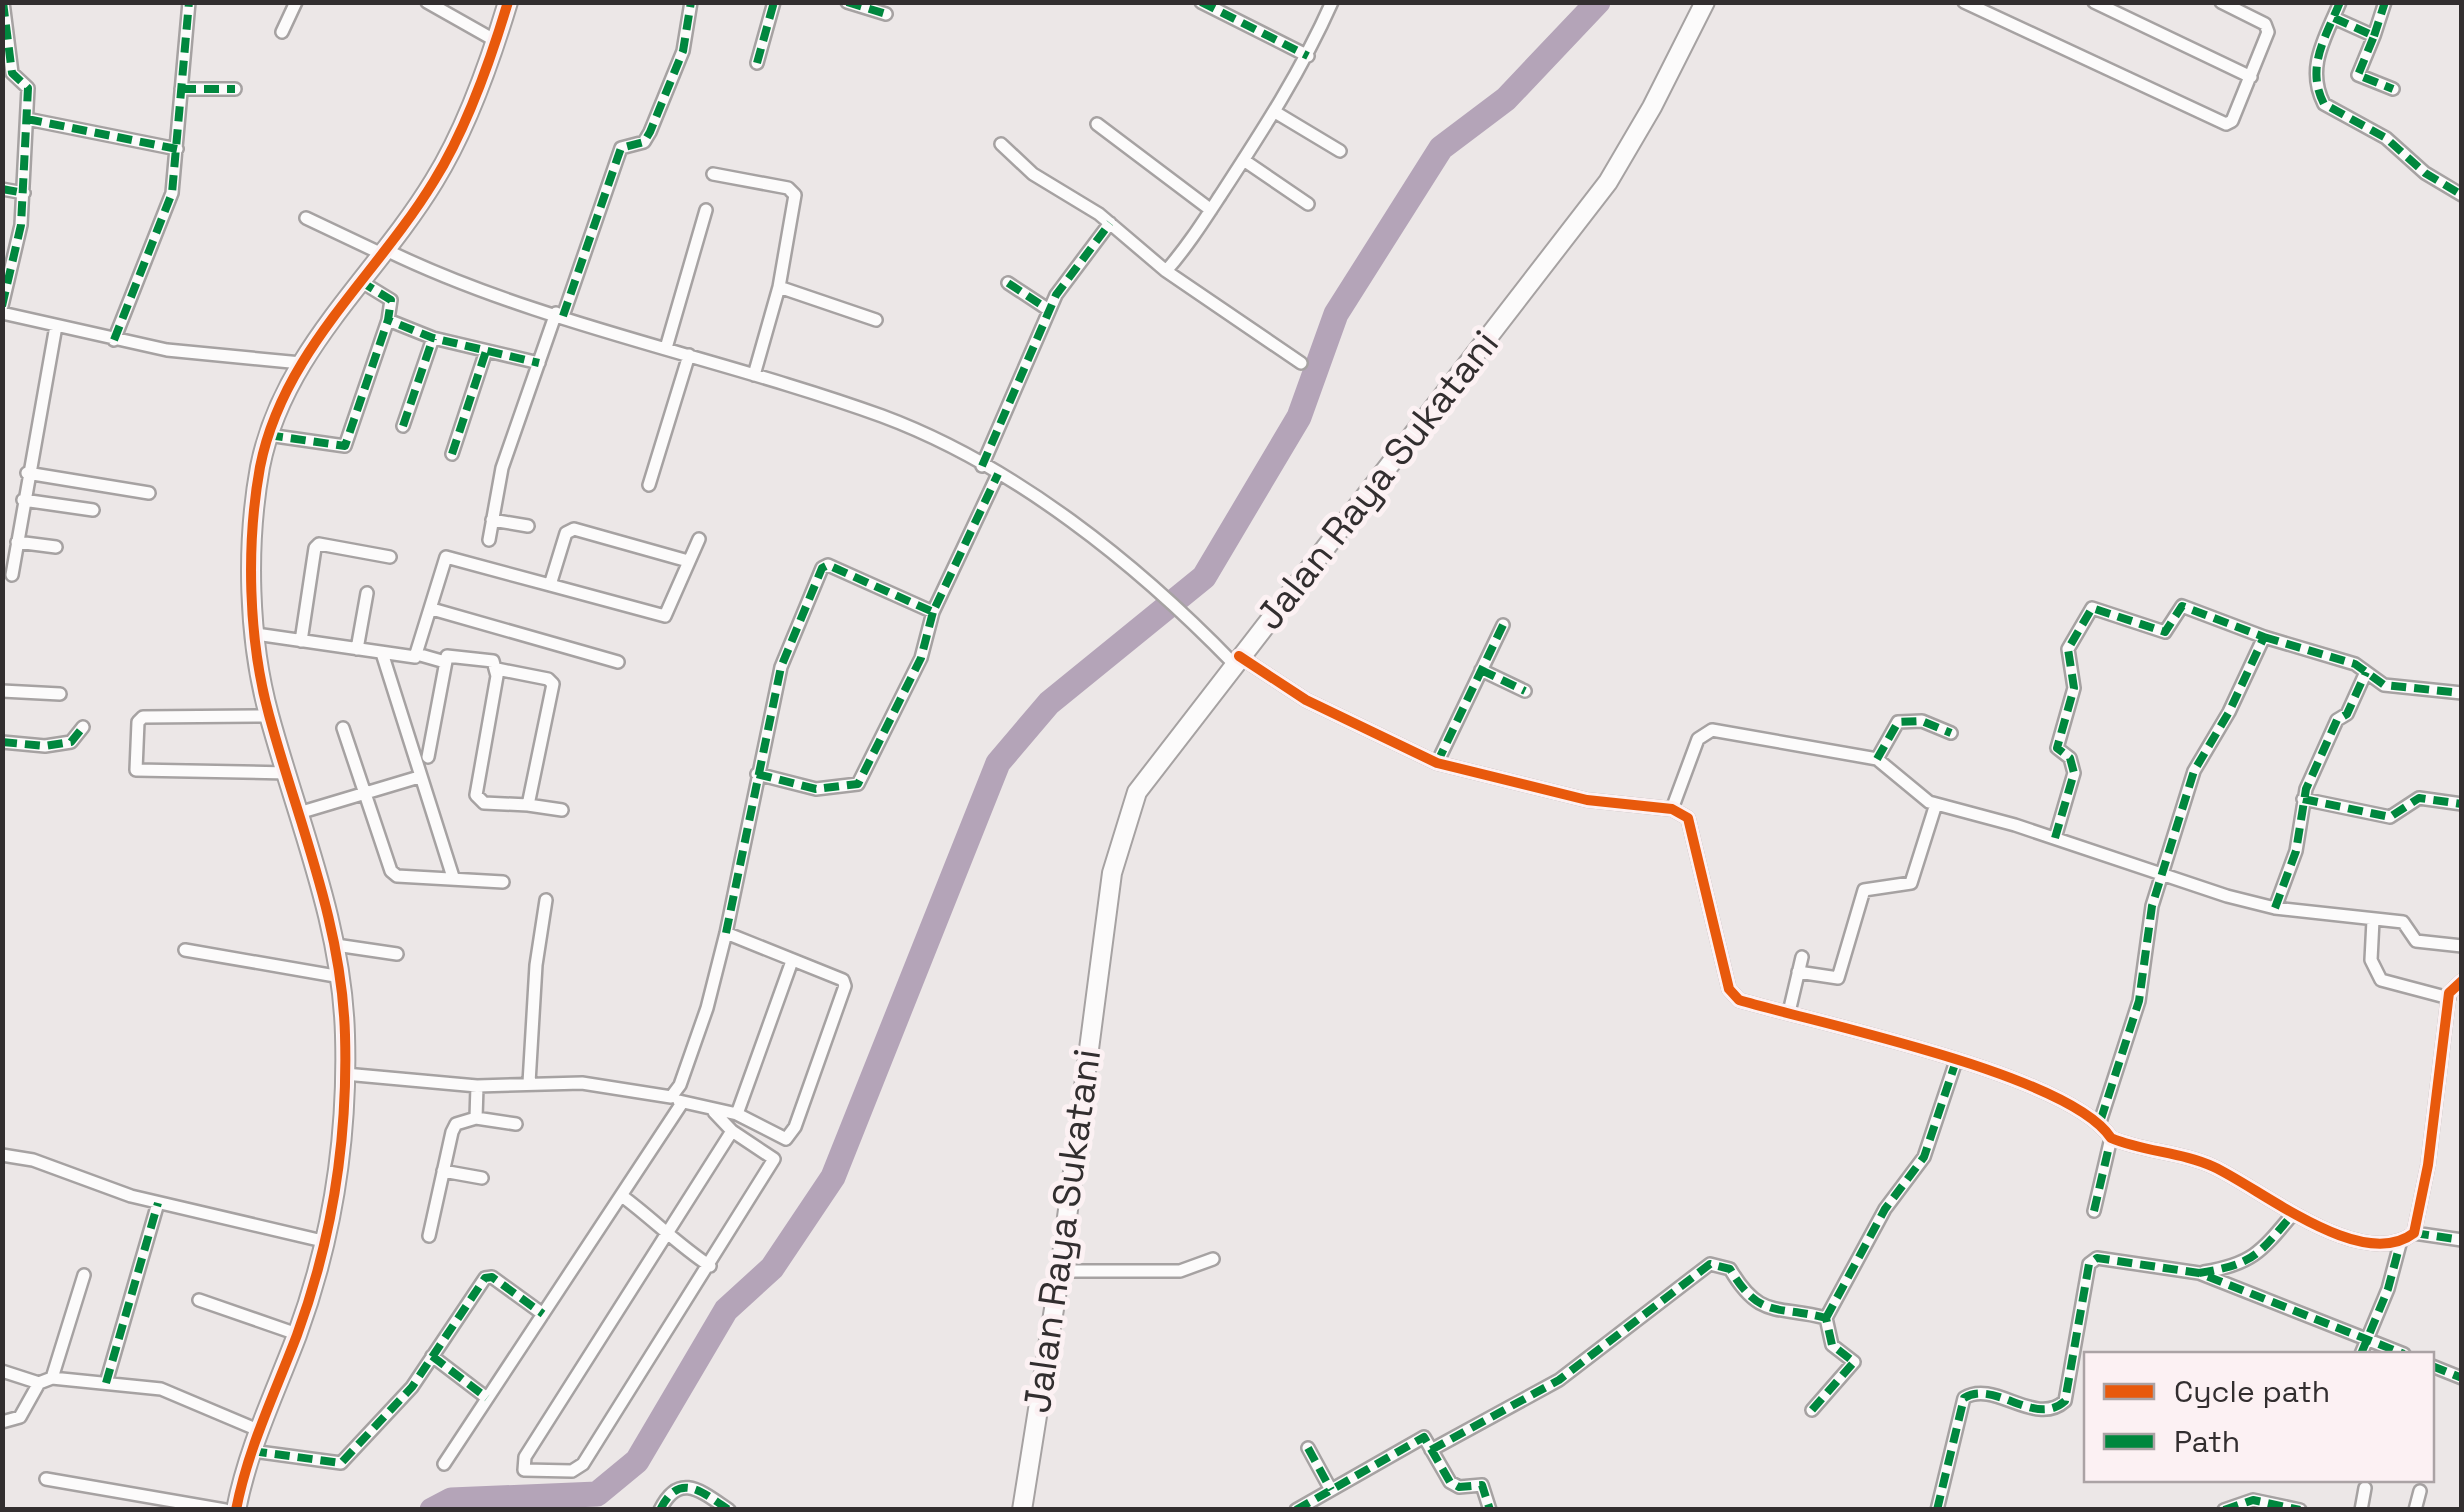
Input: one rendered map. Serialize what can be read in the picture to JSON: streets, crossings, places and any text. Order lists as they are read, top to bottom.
{
  "streets": {
    "main road": ["Jalan Raya Sukatani"]
  },
  "legend": ["Cycle path", "Path"]
}
